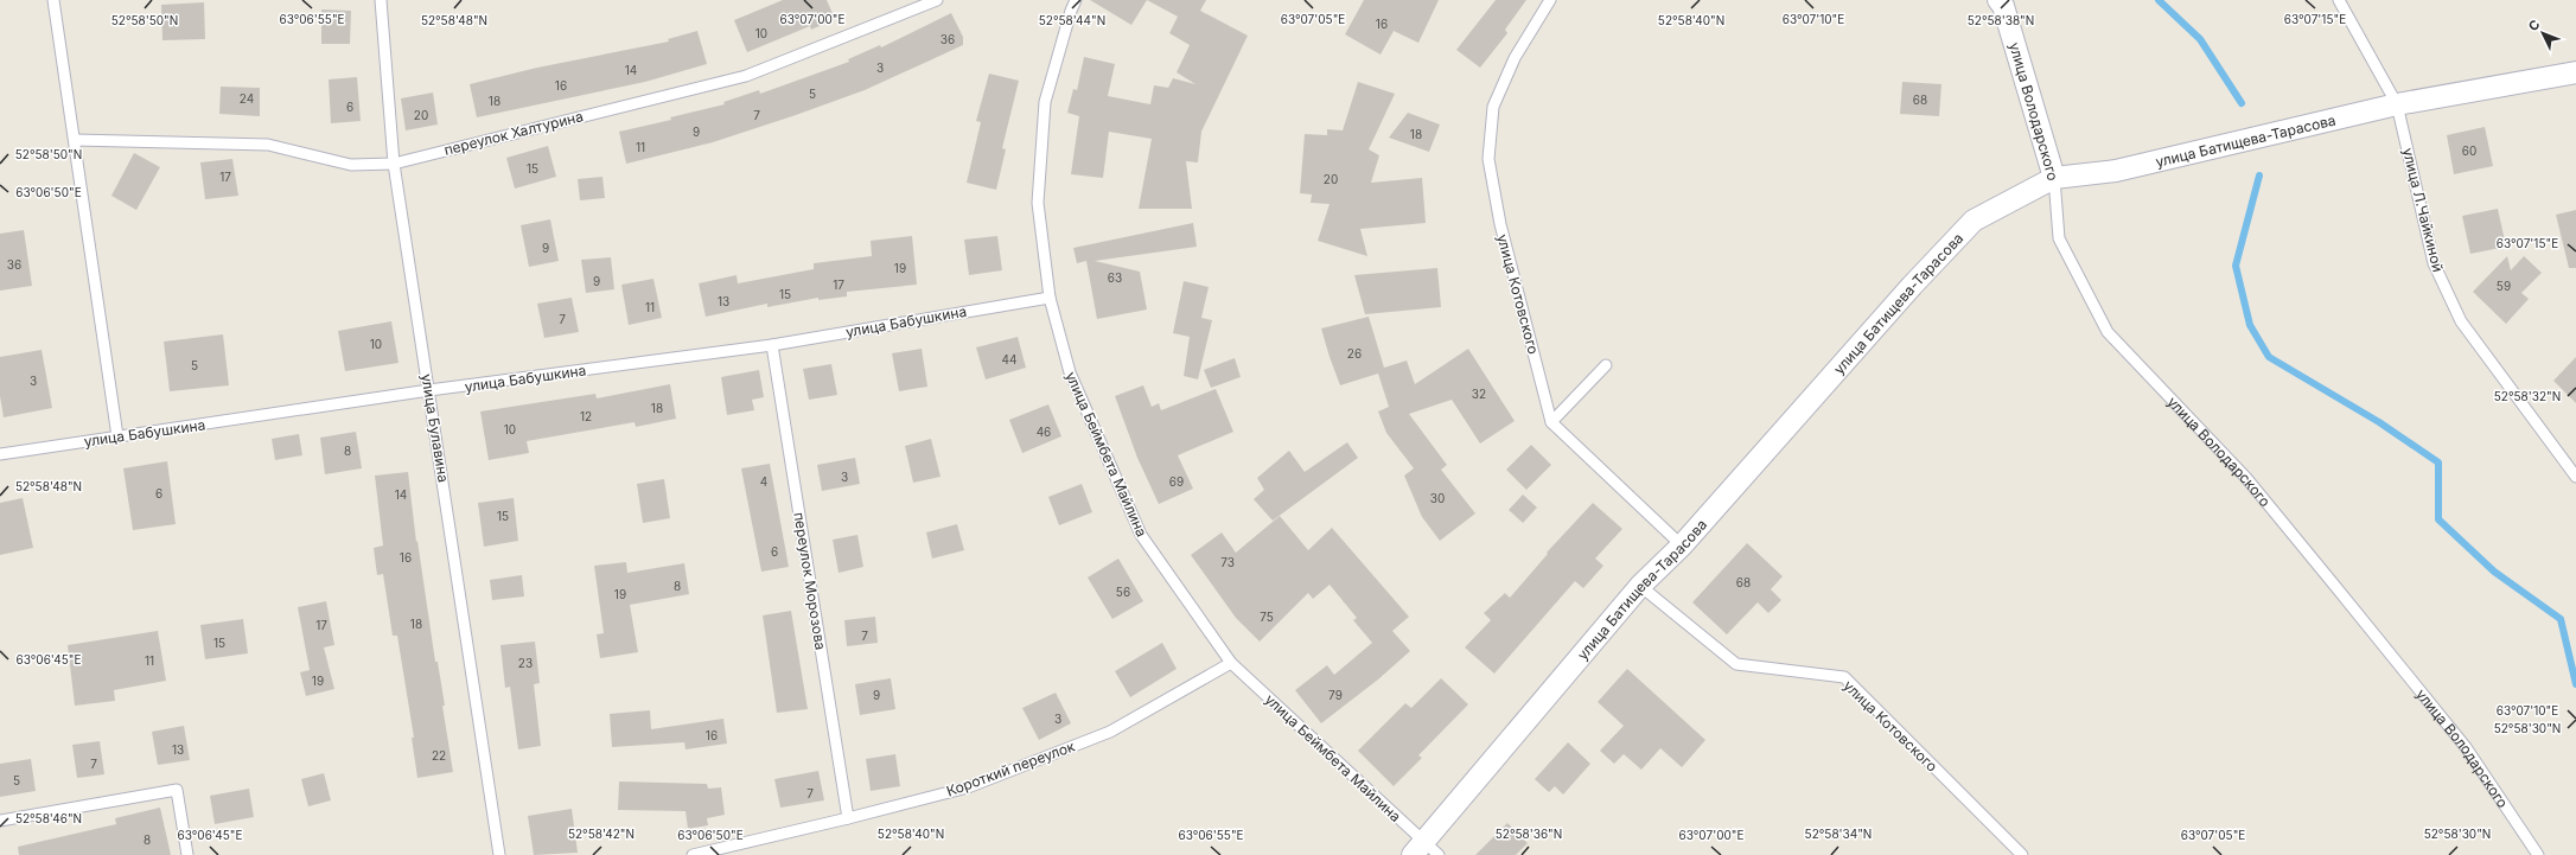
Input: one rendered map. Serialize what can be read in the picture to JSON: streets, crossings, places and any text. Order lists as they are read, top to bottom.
{
  "streets": {
    "street": ["улица Володарского", "улица Батищева-Тарасова"],
    "lane": [
      "переулок Халтурина",
      "улица Л.Чайкиной",
      "улица Котовского",
      "улица Бабушкина",
      "улица Булавина",
      "улица Беймбета Майлина",
      "переулок Морозова",
      "Короткий переулок"
    ]
  },
  "crossings": [
    ["улица Володарского", "улица Батищева-Тарасова"],
    ["переулок Халтурина", "улица Булавина"],
    ["улица Батищева-Тарасова", "улица Л.Чайкиной"],
    ["улица Батищева-Тарасова", "улица Котовского"],
    ["улица Батищева-Тарасова", "улица Беймбета Майлина"],
    ["улица Бабушкина", "улица Булавина"],
    ["улица Бабушкина", "улица Беймбета Майлина"],
    ["улица Бабушкина", "переулок Морозова"],
    ["улица Беймбета Майлина", "Короткий переулок"],
    ["переулок Морозова", "Короткий переулок"]
  ],
  "house_numbers": [
    "16",
    "10",
    "36",
    "3",
    "14",
    "16",
    "5",
    "24",
    "68",
    "18",
    "6",
    "20",
    "7",
    "9",
    "18",
    "11",
    "60",
    "15",
    "17",
    "20",
    "9",
    "36",
    "19",
    "63",
    "9",
    "17",
    "59",
    "15",
    "13",
    "11",
    "7",
    "10",
    "26",
    "44",
    "5",
    "3",
    "32",
    "18",
    "12",
    "10",
    "46",
    "8",
    "3",
    "4",
    "69",
    "6",
    "14",
    "30",
    "15",
    "6",
    "16",
    "73",
    "68",
    "8",
    "56",
    "19",
    "75",
    "18",
    "17",
    "7",
    "15",
    "11",
    "23",
    "19",
    "9",
    "79",
    "3",
    "16",
    "13",
    "22",
    "7",
    "5",
    "7",
    "8"
  ],
  "north": "top left",
  "coordinates": [
    "63°06'55\"E",
    "63°07'00\"E",
    "63°07'05\"E",
    "63°07'10\"E",
    "63°07'15\"E",
    "52°58'50\"N",
    "52°58'48\"N",
    "52°58'44\"N",
    "52°58'40\"N",
    "52°58'38\"N",
    "63°06'50\"E",
    "52°58'32\"N",
    "63°06'45\"E",
    "52°58'30\"N",
    "52°58'46\"N",
    "52°58'42\"N",
    "52°58'36\"N",
    "52°58'34\"N"
  ]
}
